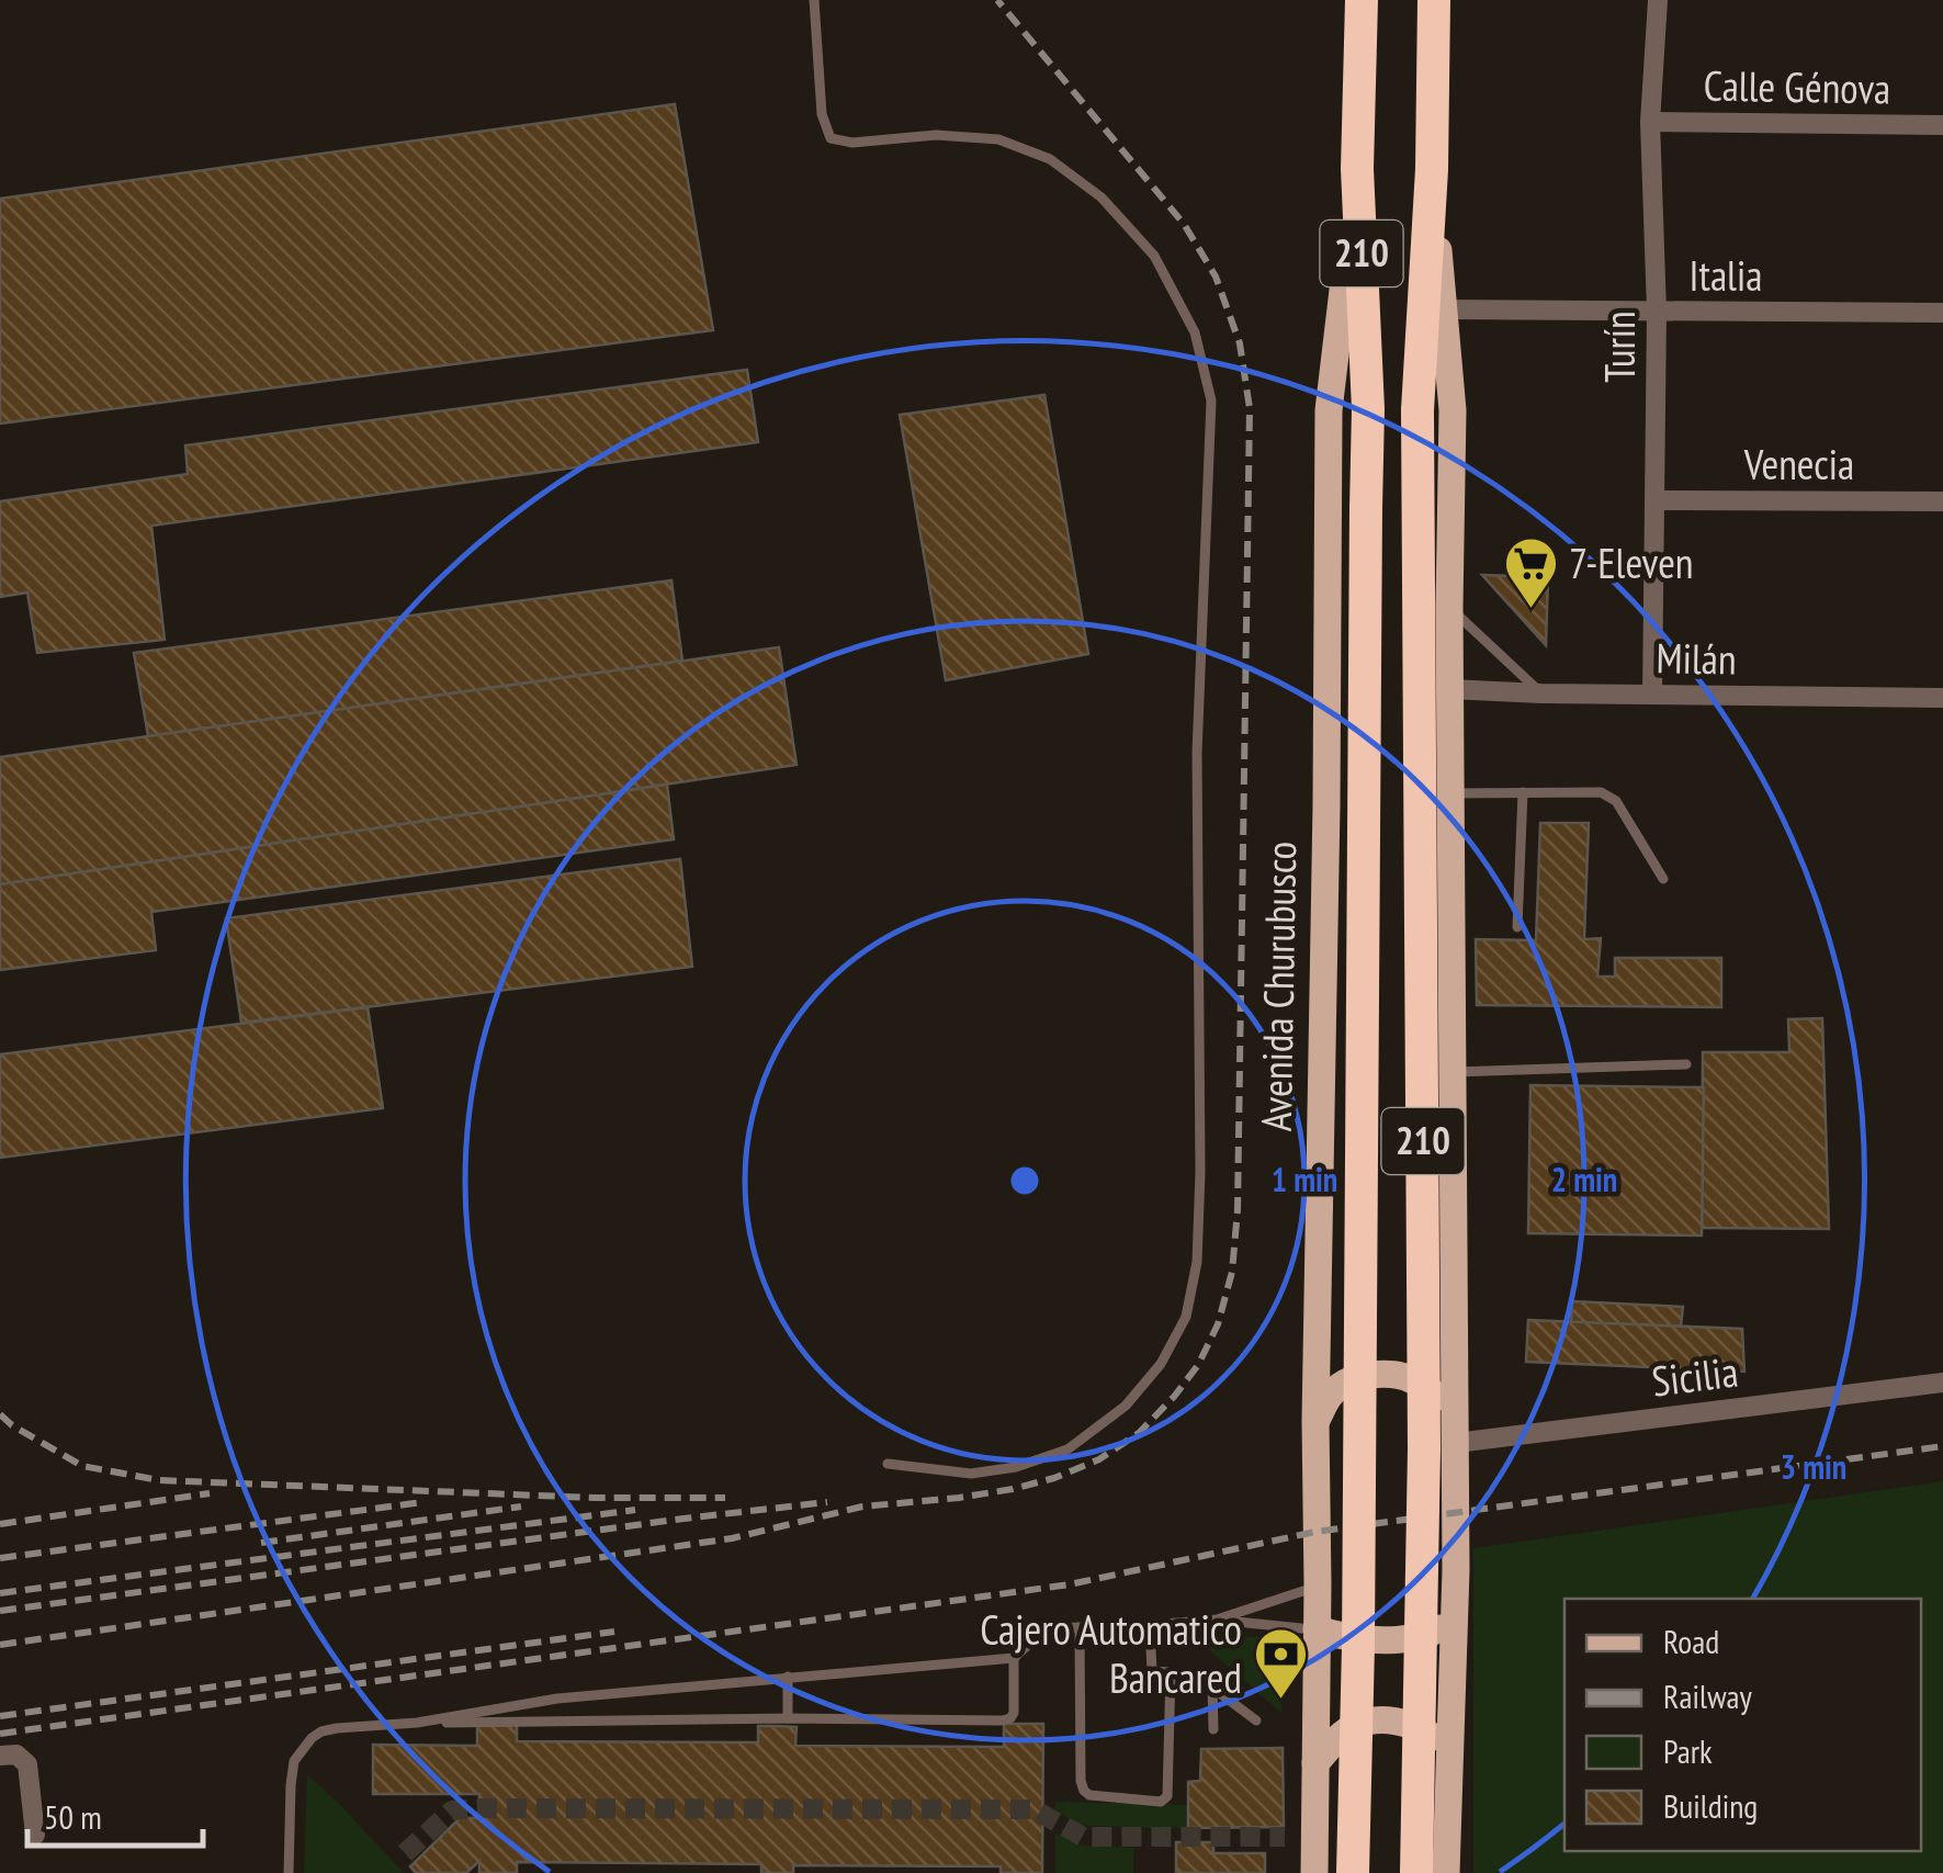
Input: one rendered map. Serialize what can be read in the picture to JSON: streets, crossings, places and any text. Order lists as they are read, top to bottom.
{
  "streets": {
    "highway": ["210", "Avenida Churubusco"],
    "street": [
      "Calle Génova",
      "Italia",
      "Turín",
      "Venecia",
      "Milán",
      "Sicilia"
    ]
  },
  "crossings": [
    ["Calle Génova", "Turín"],
    ["Italia", "Turín"],
    ["Turín", "Venecia"],
    ["Turín", "Milán"]
  ],
  "places": {
    "supermarket": ["7-Eleven"],
    "bank": ["Cajero Automatico Bancared"]
  },
  "legend": [
    "Road",
    "Railway",
    "Park",
    "Building"
  ],
  "scale_bar": "50 m",
  "rings": ["1 min", "2 min", "3 min"]
}
